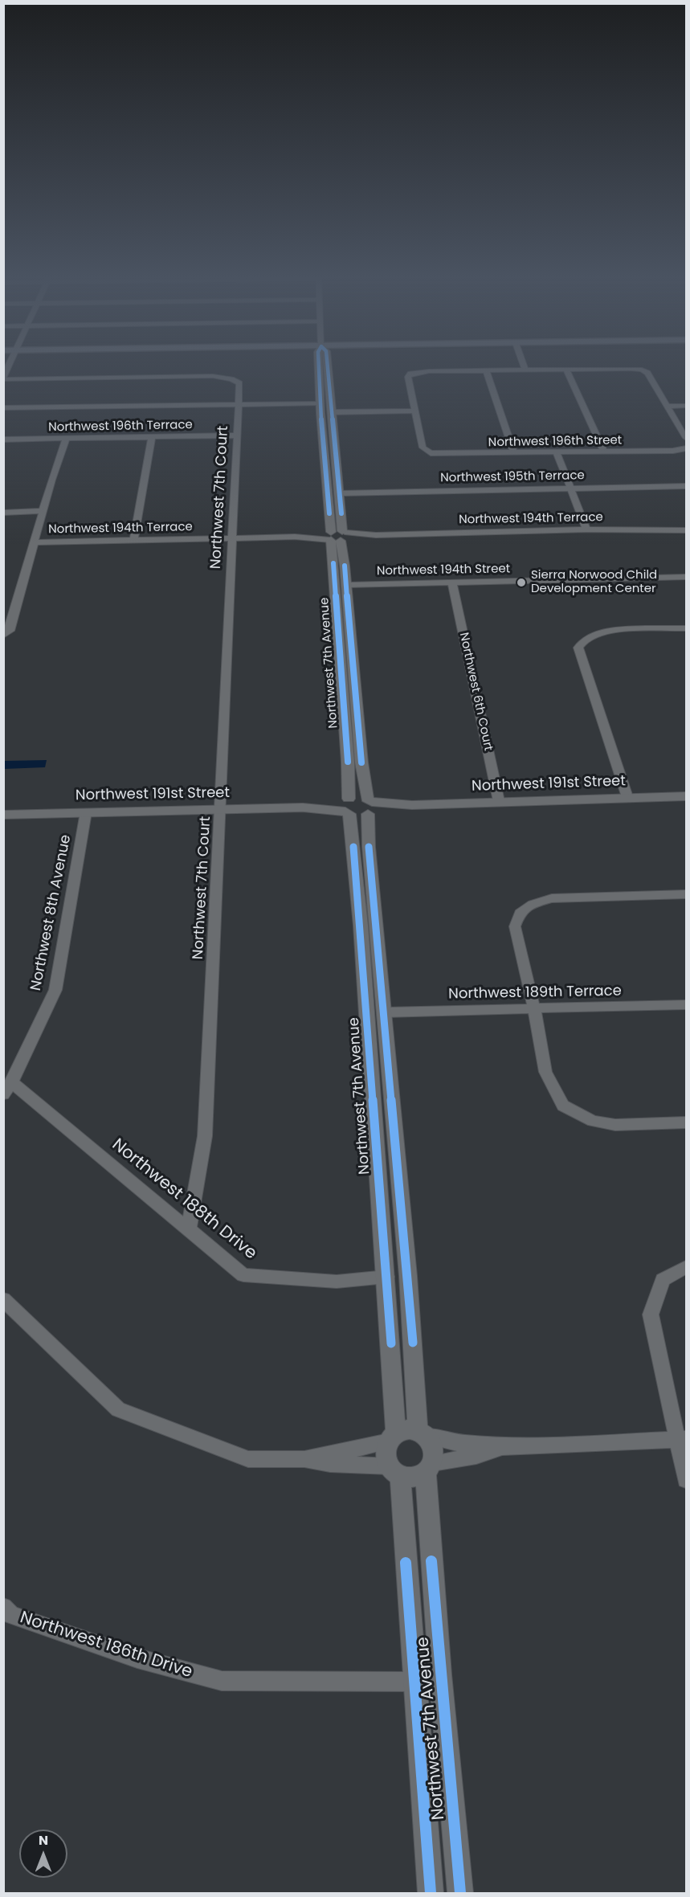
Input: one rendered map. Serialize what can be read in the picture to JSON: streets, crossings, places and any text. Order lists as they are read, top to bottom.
{
  "streets": {
    "street": [
      "Northwest 196th Terrace",
      "Northwest 196th Street",
      "Northwest 195th Terrace",
      "Northwest 7th Court",
      "Northwest 194th Terrace",
      "Northwest 194th Street",
      "Northwest 7th Avenue",
      "Northwest 6th Court",
      "Northwest 191st Street",
      "Northwest 8th Avenue",
      "Northwest 189th Terrace",
      "Northwest 188th Drive",
      "Northwest 186th Drive"
    ]
  },
  "crossings": [
    ["Northwest 196th Terrace", "Northwest 7th Court"],
    ["Northwest 195th Terrace", "Northwest 7th Avenue"],
    ["Northwest 7th Court", "Northwest 194th Terrace"],
    ["Northwest 7th Court", "Northwest 191st Street"],
    ["Northwest 7th Court", "Northwest 188th Drive"],
    ["Northwest 194th Terrace", "Northwest 7th Avenue"],
    ["Northwest 194th Street", "Northwest 7th Avenue"],
    ["Northwest 194th Street", "Northwest 6th Court"],
    ["Northwest 7th Avenue", "Northwest 191st Street"],
    ["Northwest 7th Avenue", "Northwest 189th Terrace"],
    ["Northwest 7th Avenue", "Northwest 188th Drive"],
    ["Northwest 7th Avenue", "Northwest 186th Drive"],
    ["Northwest 6th Court", "Northwest 191st Street"],
    ["Northwest 191st Street", "Northwest 8th Avenue"],
    ["Northwest 8th Avenue", "Northwest 188th Drive"]
  ],
  "places": ["Sierra Norwood Child Development Center"],
  "north": "top"
}
